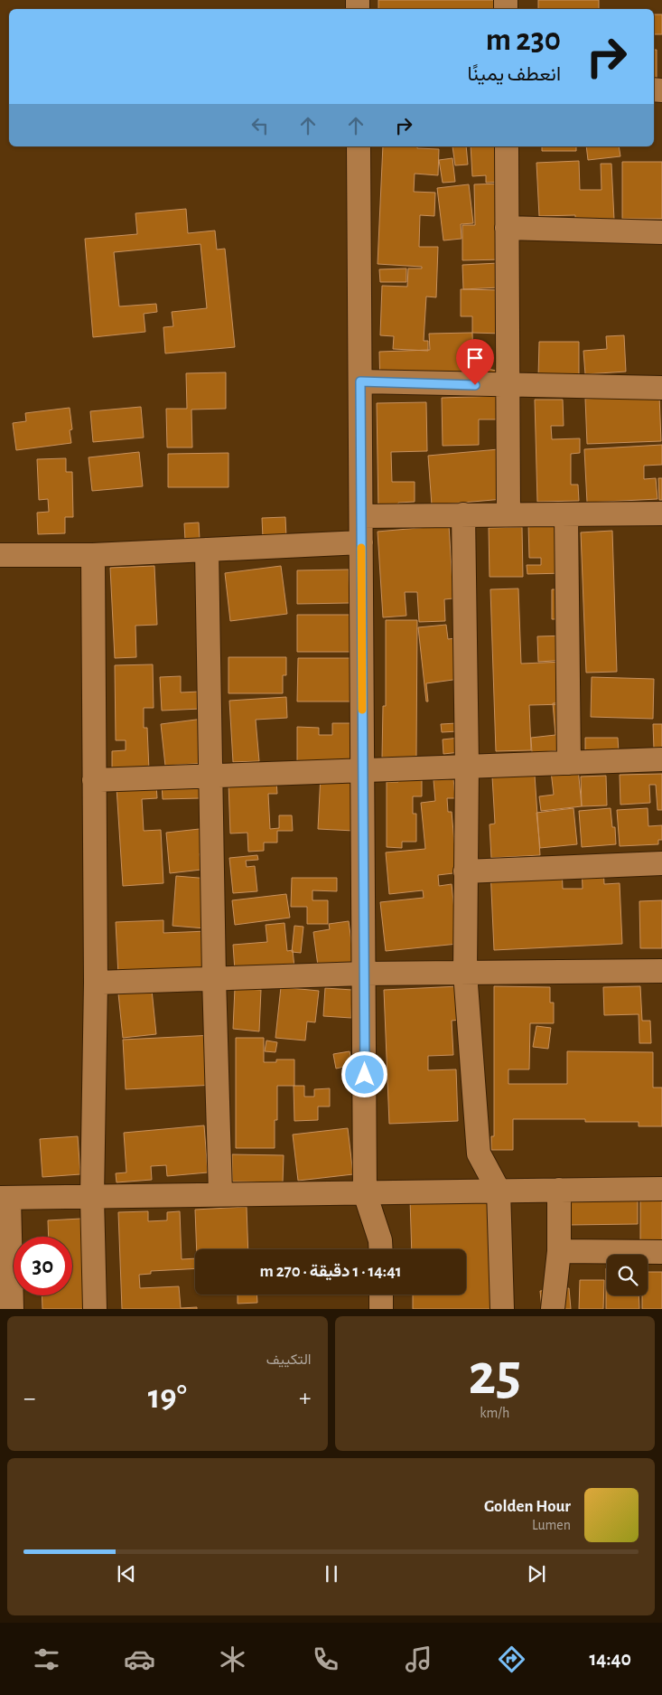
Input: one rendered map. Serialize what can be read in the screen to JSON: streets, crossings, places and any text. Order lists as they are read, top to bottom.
{
  "page": {
    "turn": ["230 m", "انعطف يمينًا"],
    "limit": "30",
    "trip": "14:41 · 1 دقيقة · 270 m",
    "tile": [
      ["25", "km/h"],
      "التكييف"
    ],
    "heat": ["−", "19°", "+"],
    "song": ["Golden Hour", "Lumen"],
    "tabs": "14:40"
  }
}
